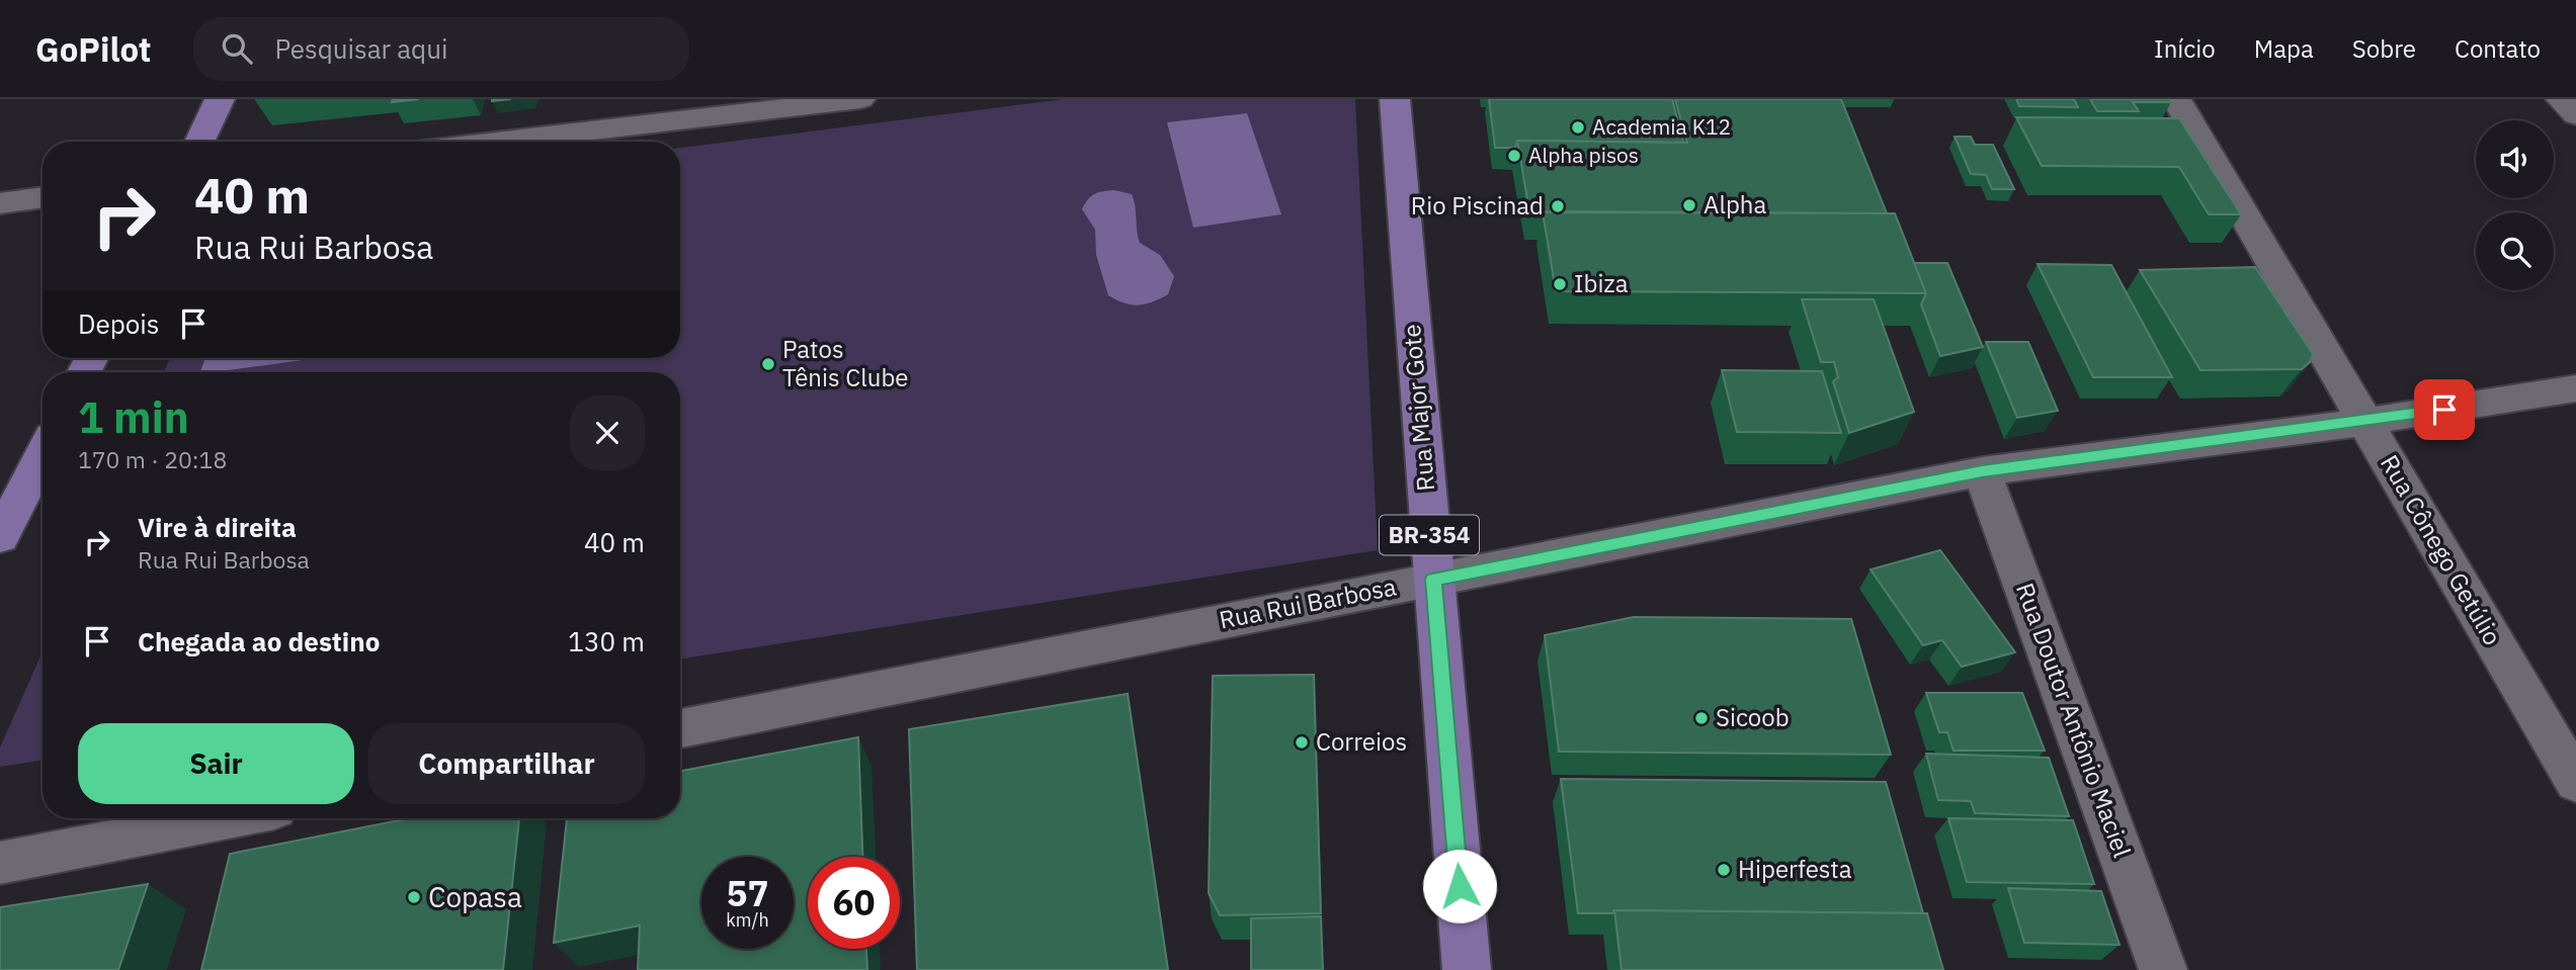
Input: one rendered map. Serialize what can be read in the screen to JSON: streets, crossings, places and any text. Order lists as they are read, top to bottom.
{
  "streets": {
    "main road": ["Rua Major Gote", "BR-354"],
    "street": ["Rua Cônego Getúlio", "Rua Rui Barbosa", "Rua Doutor Antônio Maciel"]
  },
  "crossings": [
    ["Rua Major Gote", "Rua Rui Barbosa"],
    ["Rua Cônego Getúlio", "Rua Rui Barbosa"],
    ["Rua Rui Barbosa", "Rua Doutor Antônio Maciel"]
  ],
  "places": [
    "Academia K12",
    "Alpha pisos",
    "Alpha",
    "Rio Piscinad",
    "Ibiza",
    "Patos Tênis Clube",
    "Sicoob",
    "Correios",
    "Hiperfesta",
    "Copasa"
  ],
  "page": {
    "header": "GoPilot",
    "search": "Pesquisar aqui",
    "nav": [
      "Início",
      "Mapa",
      "Sobre",
      "Contato"
    ],
    "turn": ["40 m", "Rua Rui Barbosa"],
    "then": "Depois",
    "heading": ["1 min", "170 m · 20:18"],
    "list": [
      {
        "name": "Vire à direita",
        "note": "Rua Rui Barbosa",
        "value": "40 m"
      },
      {
        "name": "Chegada ao destino",
        "value": "130 m"
      }
    ],
    "buttons": ["Sair", "Compartilhar"],
    "speed": "57 km/h",
    "limit": "60"
  }
}
